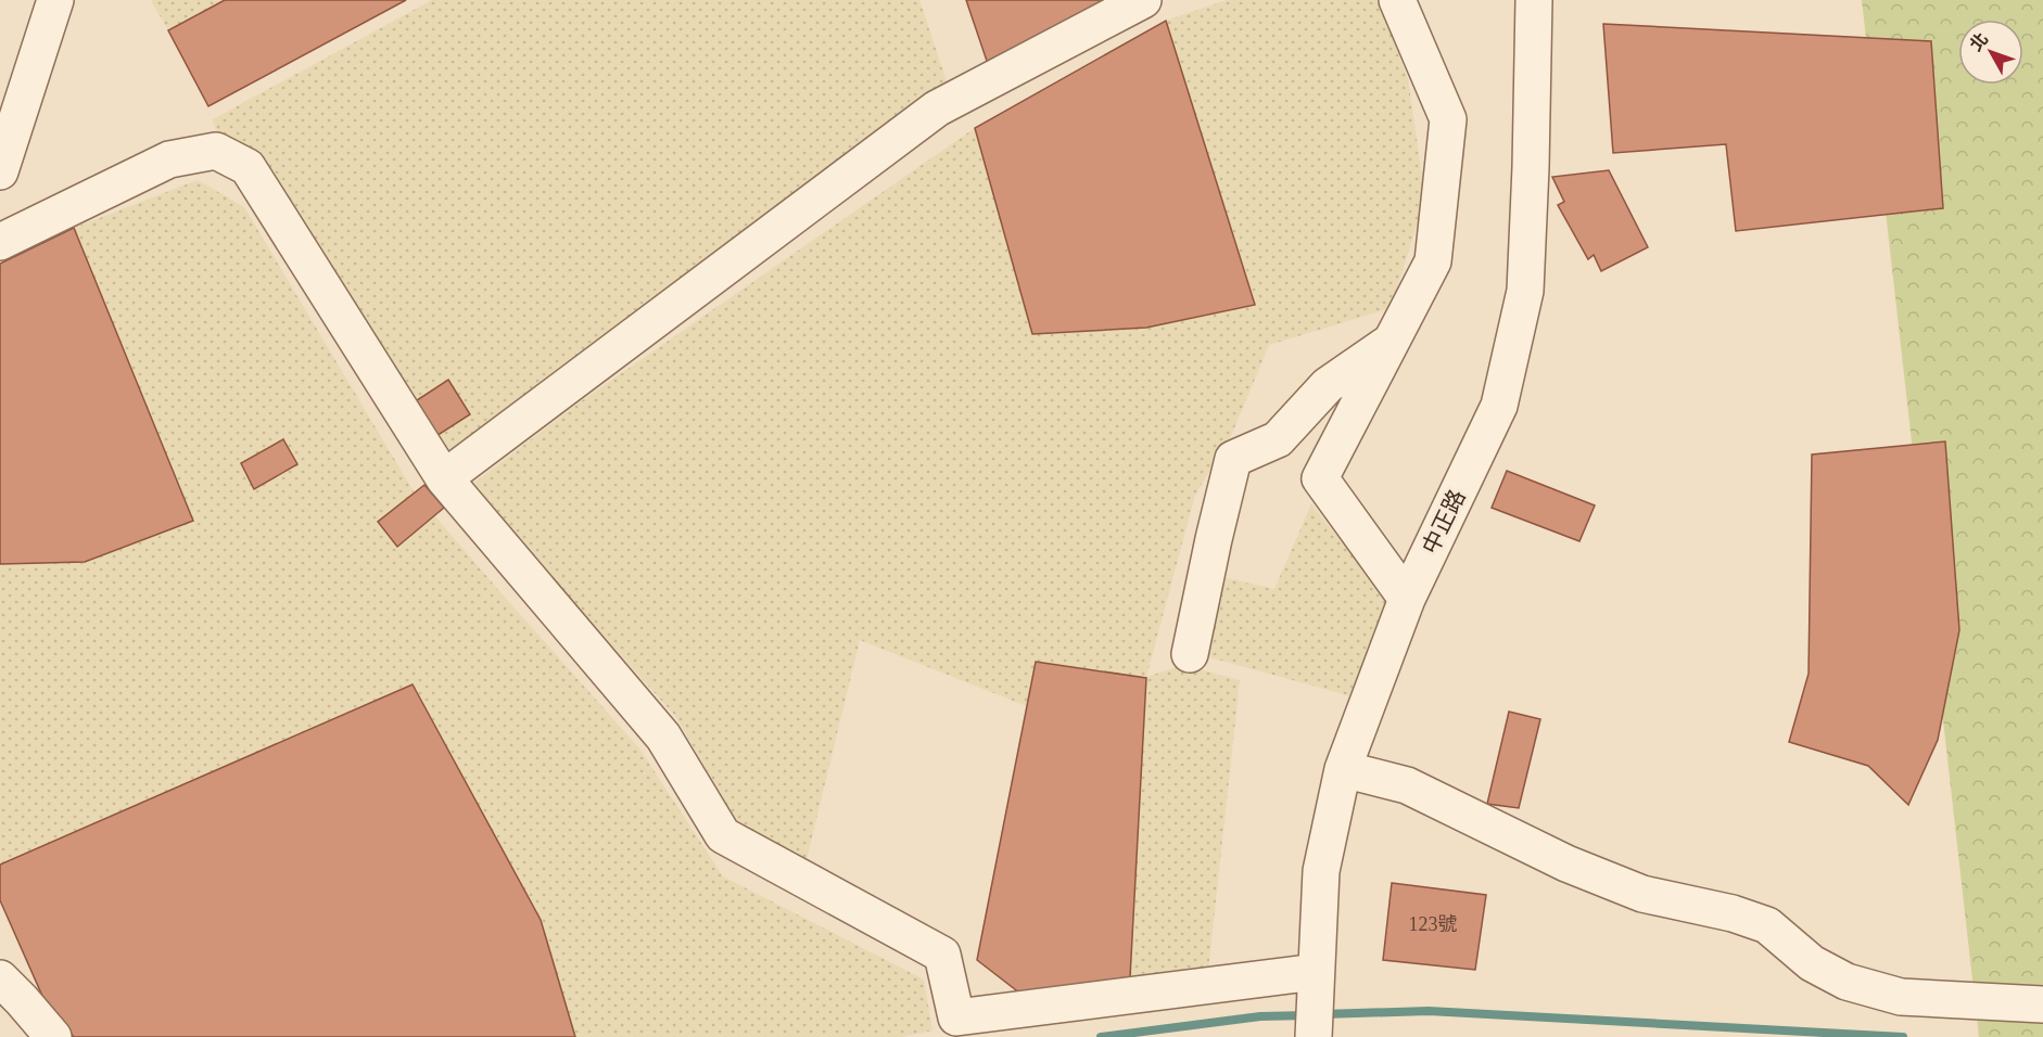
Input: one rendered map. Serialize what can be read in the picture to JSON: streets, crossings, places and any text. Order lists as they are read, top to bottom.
{
  "streets": {
    "street": ["中正路"]
  },
  "house_numbers": ["123號"],
  "north": "top left"
}
